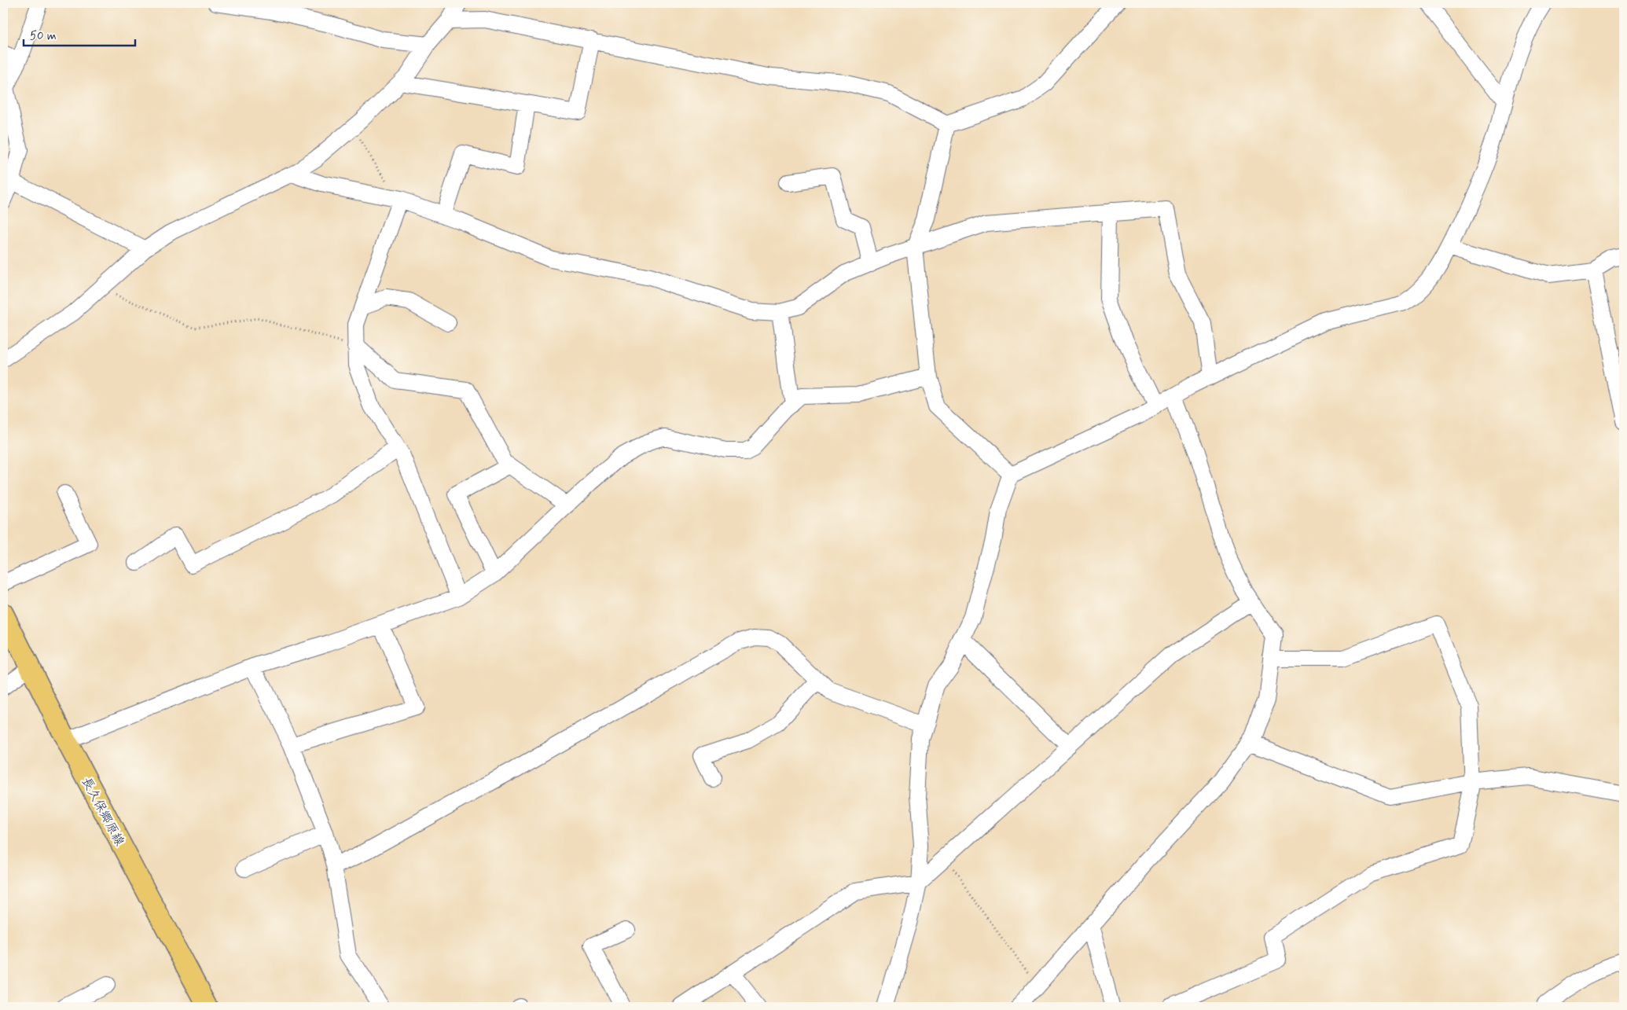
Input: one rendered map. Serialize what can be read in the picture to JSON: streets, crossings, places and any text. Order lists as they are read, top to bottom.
{
  "streets": {
    "main road": ["長久保郷原線"]
  },
  "scale_bar": "50 m"
}
